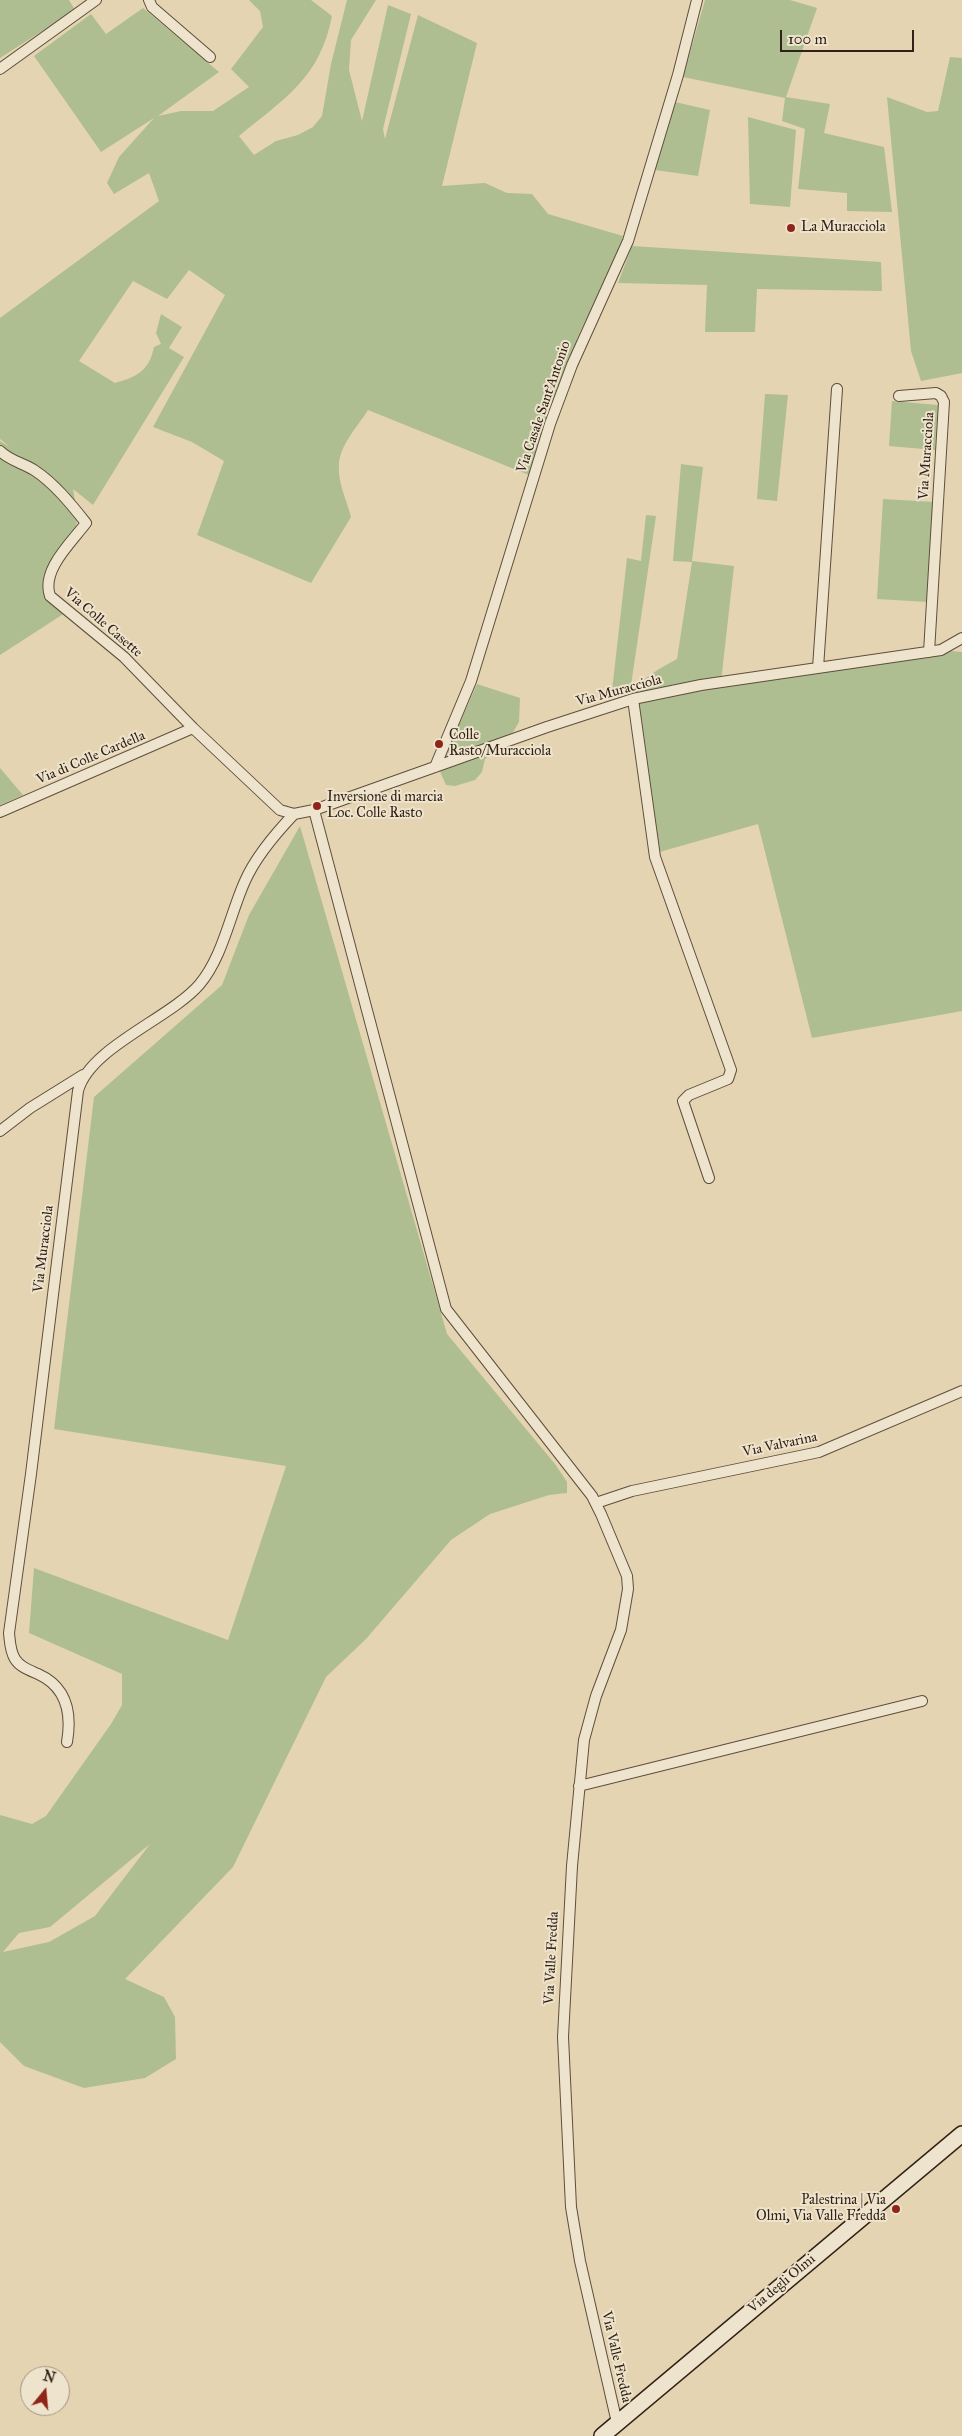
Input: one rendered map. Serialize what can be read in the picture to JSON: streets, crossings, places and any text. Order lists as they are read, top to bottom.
{
  "streets": {
    "street": [
      "Via Casale Sant'Antonio",
      "Via Muracciola",
      "Via Colle Casette",
      "Via di Colle Cardella",
      "Via Valvarina",
      "Via Valle Fredda",
      "Via degli Olmi"
    ]
  },
  "crossings": [
    ["Via Casale Sant'Antonio", "Via Muracciola"],
    ["Via Muracciola", "Via Valle Fredda"],
    ["Via Colle Casette", "Via di Colle Cardella"],
    ["Via Valvarina", "Via Valle Fredda"],
    ["Via Valle Fredda", "Via degli Olmi"]
  ],
  "places": [
    "La Muracciola",
    "Colle Rasto/Muracciola",
    "Inversione di marcia Loc. Colle Rasto",
    "Palestrina | Via Olmi, Via Valle Fredda"
  ],
  "scale_bar": "100 m",
  "north": "top"
}
